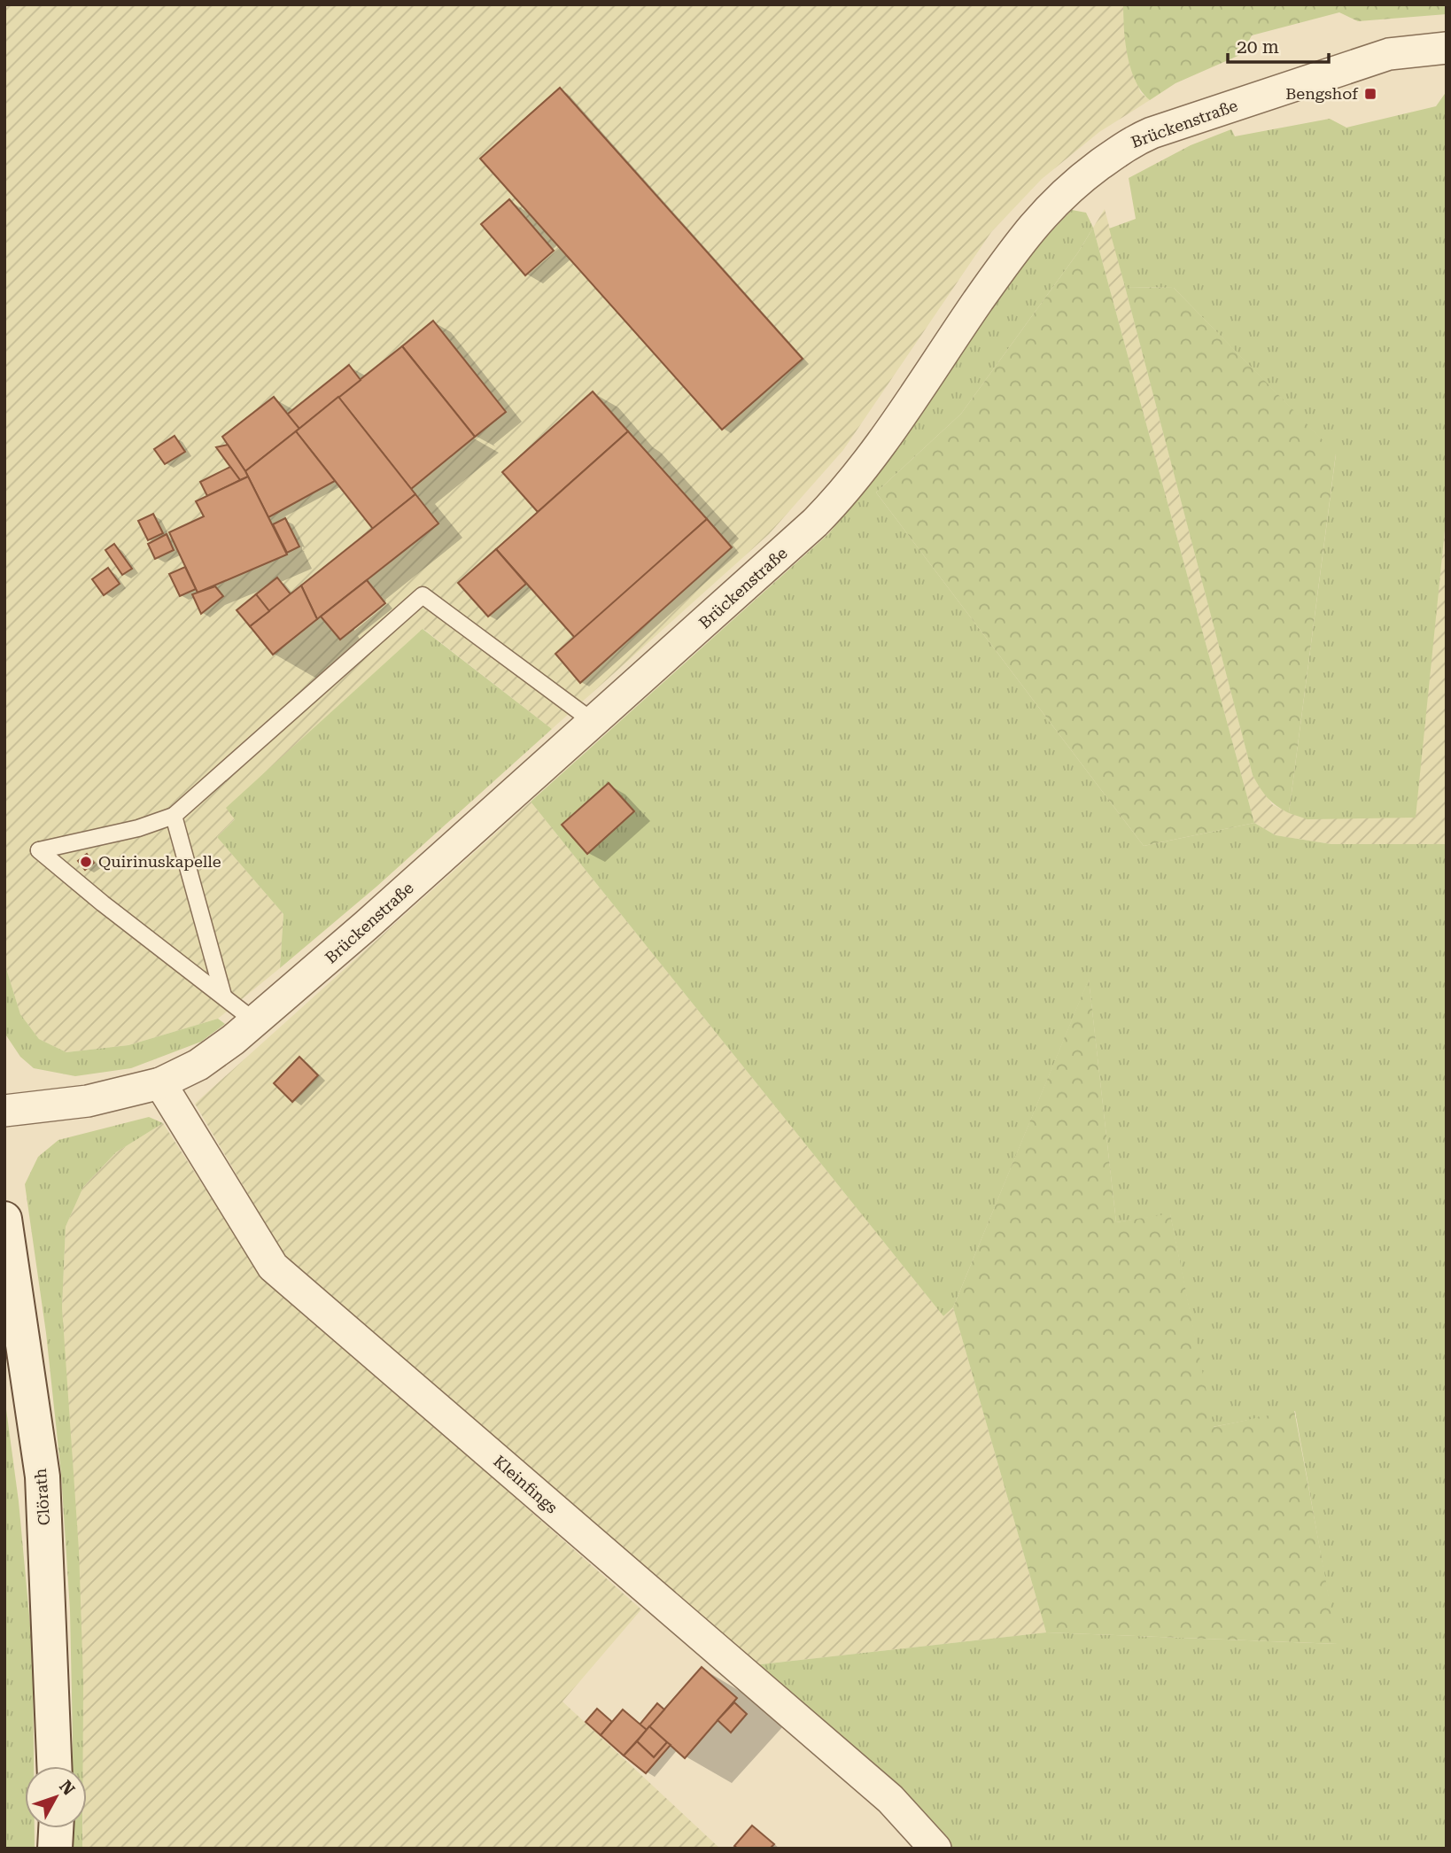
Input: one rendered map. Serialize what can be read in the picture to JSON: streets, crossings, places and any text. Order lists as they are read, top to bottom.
{
  "streets": {
    "main road": ["Clörath"],
    "street": ["Brückenstraße", "Kleinfings"]
  },
  "crossings": [
    ["Brückenstraße", "Kleinfings"]
  ],
  "places": {
    "transit": ["Bengshof"],
    "other": ["Quirinuskapelle"]
  },
  "scale_bar": "20 m",
  "north": "top right"
}
